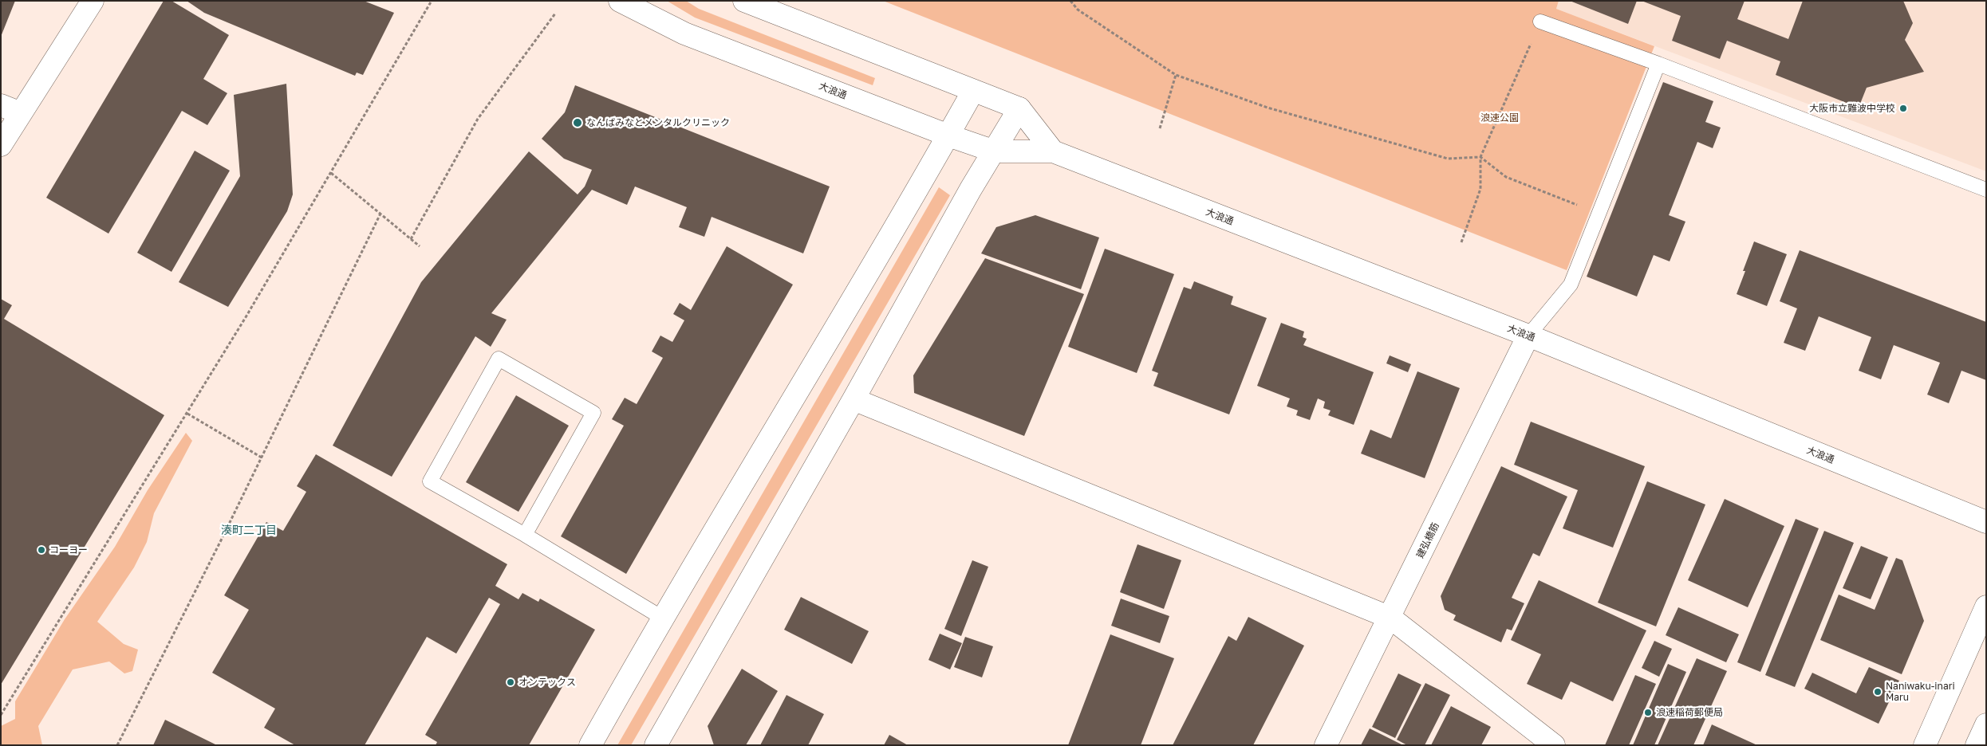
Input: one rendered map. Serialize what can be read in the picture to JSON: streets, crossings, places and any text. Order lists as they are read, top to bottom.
{
  "streets": {
    "street": ["大浪通", "建弘橋筋"]
  },
  "crossings": [
    ["大浪通", "建弘橋筋"]
  ],
  "districts": ["湊町二丁目"],
  "parks": ["浪速公園"],
  "places": [
    "大阪市立難波中学校",
    "なんばみなとメンタルクリニック",
    "コーヨー",
    "オンテックス",
    "Naniwaku-inari Maru",
    "浪速稲荷郵便局"
  ]
}
